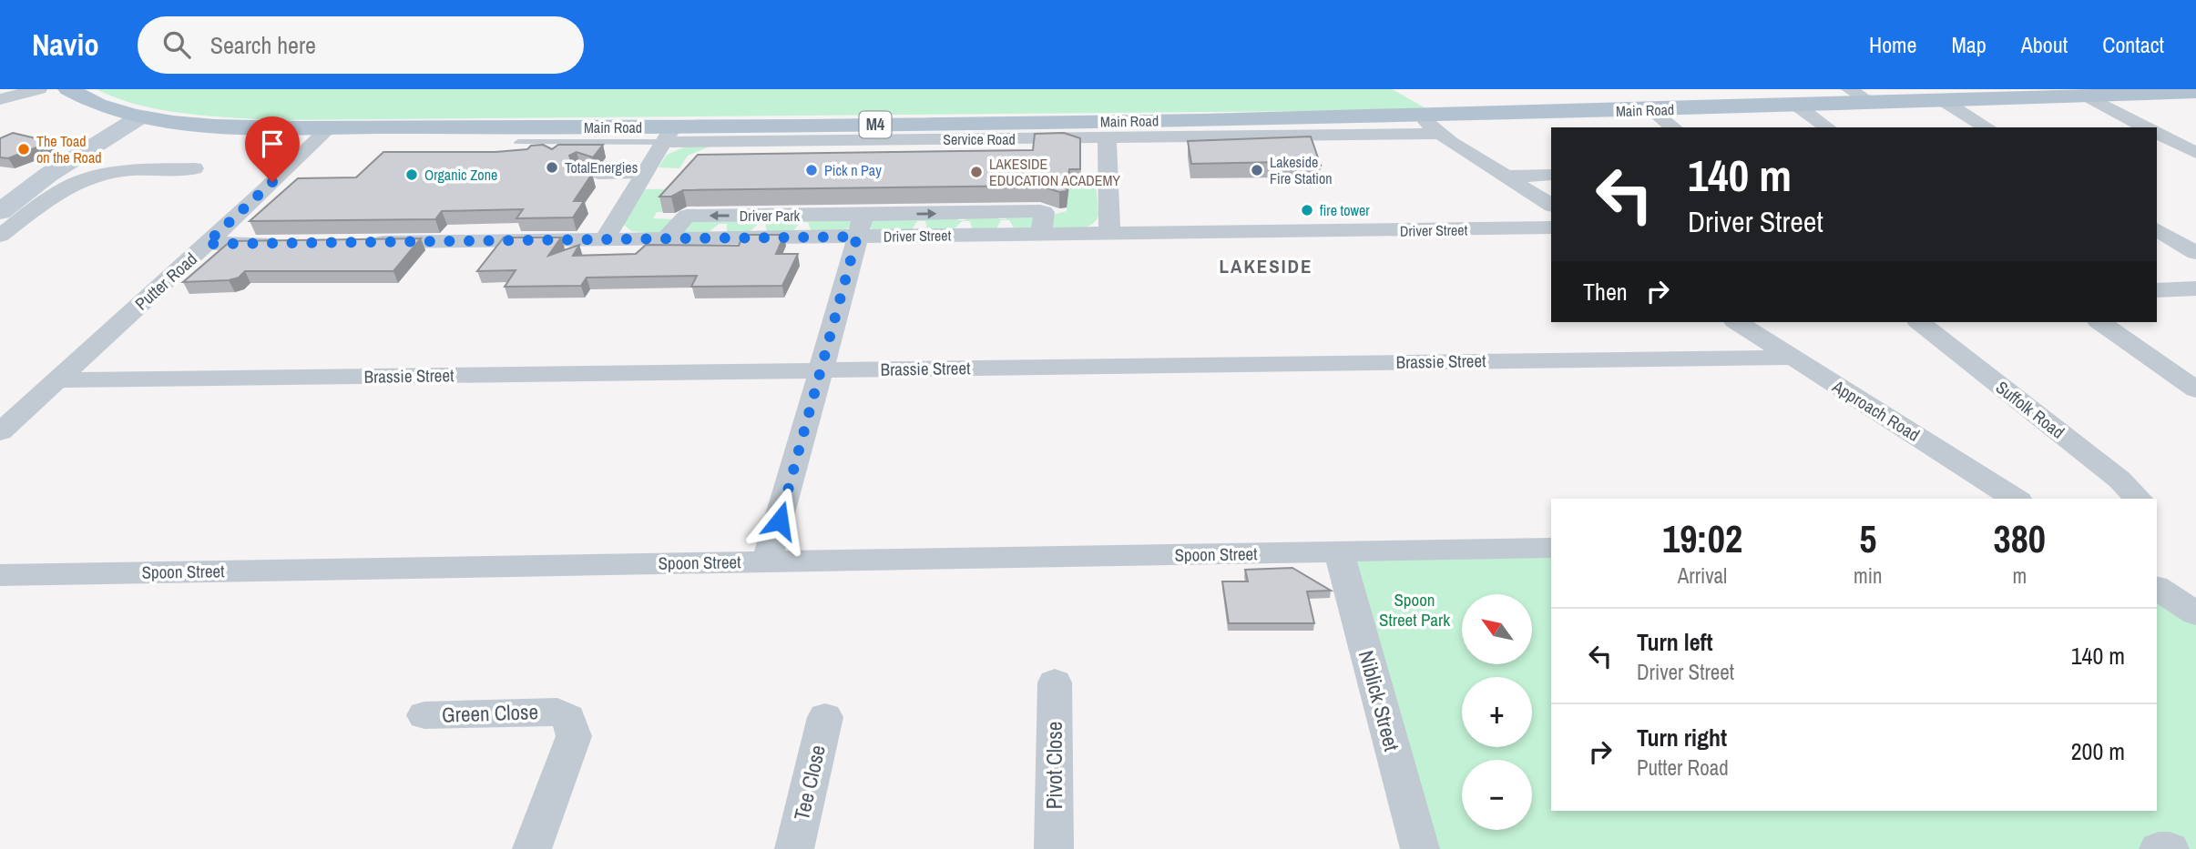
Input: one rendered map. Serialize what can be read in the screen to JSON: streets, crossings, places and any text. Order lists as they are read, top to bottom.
{
  "streets": {
    "main road": ["Main Road", "M4"],
    "street": [
      "Service Road",
      "Driver Street",
      "Putter Road",
      "Brassie Street",
      "Suffolk Road",
      "Approach Road",
      "Spoon Street",
      "Niblick Street",
      "Green Close",
      "Pivot Close",
      "Tee Close"
    ]
  },
  "crossings": [
    ["Main Road", "Service Road"],
    ["Main Road", "Putter Road"],
    ["Putter Road", "Brassie Street"],
    ["Brassie Street", "Approach Road"],
    ["Spoon Street", "Niblick Street"]
  ],
  "districts": ["LAKESIDE"],
  "parks": ["Spoon Street Park"],
  "places": [
    "The Toad on the Road",
    "TotalEnergies",
    "Pick n Pay",
    "Lakeside Fire Station",
    "LAKESIDE EDUCATION ACADEMY",
    "Organic Zone",
    "fire tower"
  ],
  "north": "top left",
  "page": {
    "header": "Navio",
    "search": "Search here",
    "nav": [
      "Home",
      "Map",
      "About",
      "Contact"
    ],
    "turn": ["140 m", "Driver Street"],
    "then": "Then",
    "eta": [
      "19:02",
      "Arrival",
      "5",
      "min",
      "380",
      "m"
    ],
    "map_buttons": ["+", "−"],
    "list": [
      {
        "name": "Turn left",
        "note": "Driver Street",
        "value": "140 m"
      },
      {
        "name": "Turn right",
        "note": "Putter Road",
        "value": "200 m"
      }
    ]
  }
}
